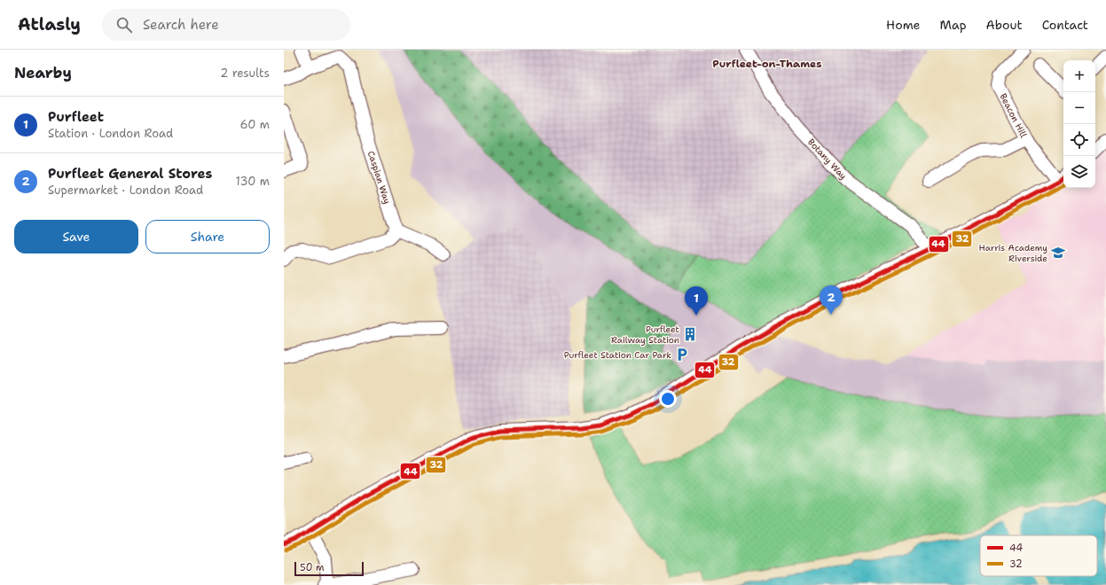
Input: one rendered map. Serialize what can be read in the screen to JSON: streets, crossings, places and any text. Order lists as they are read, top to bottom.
{
  "streets": {
    "street": ["Beacon Hill", "Botany Way", "Caspian Way"]
  },
  "districts": ["Purfleet-on-Thames"],
  "places": {
    "school or university": ["Harris Academy Riverside"],
    "building": ["Purfleet Railway Station"],
    "parking": ["Purfleet Station Car Park"]
  },
  "lines": ["transit line 44", "transit line 32"],
  "legend": ["44", "32"],
  "scale_bar": "50 m",
  "page": {
    "header": "Atlasly",
    "search": "Search here",
    "nav": [
      "Home",
      "Map",
      "About",
      "Contact"
    ],
    "heading": ["Nearby", "2 results"],
    "map_buttons": ["+", "−"],
    "list": [
      {
        "mark": "1",
        "name": "Purfleet",
        "note": "Station · London Road",
        "value": "60 m"
      },
      {
        "mark": "2",
        "name": "Purfleet General Stores",
        "note": "Supermarket · London Road",
        "value": "130 m"
      }
    ],
    "buttons": ["Save", "Share"],
    "pins": ["2", "1"],
    "scale": "50 m"
  }
}
